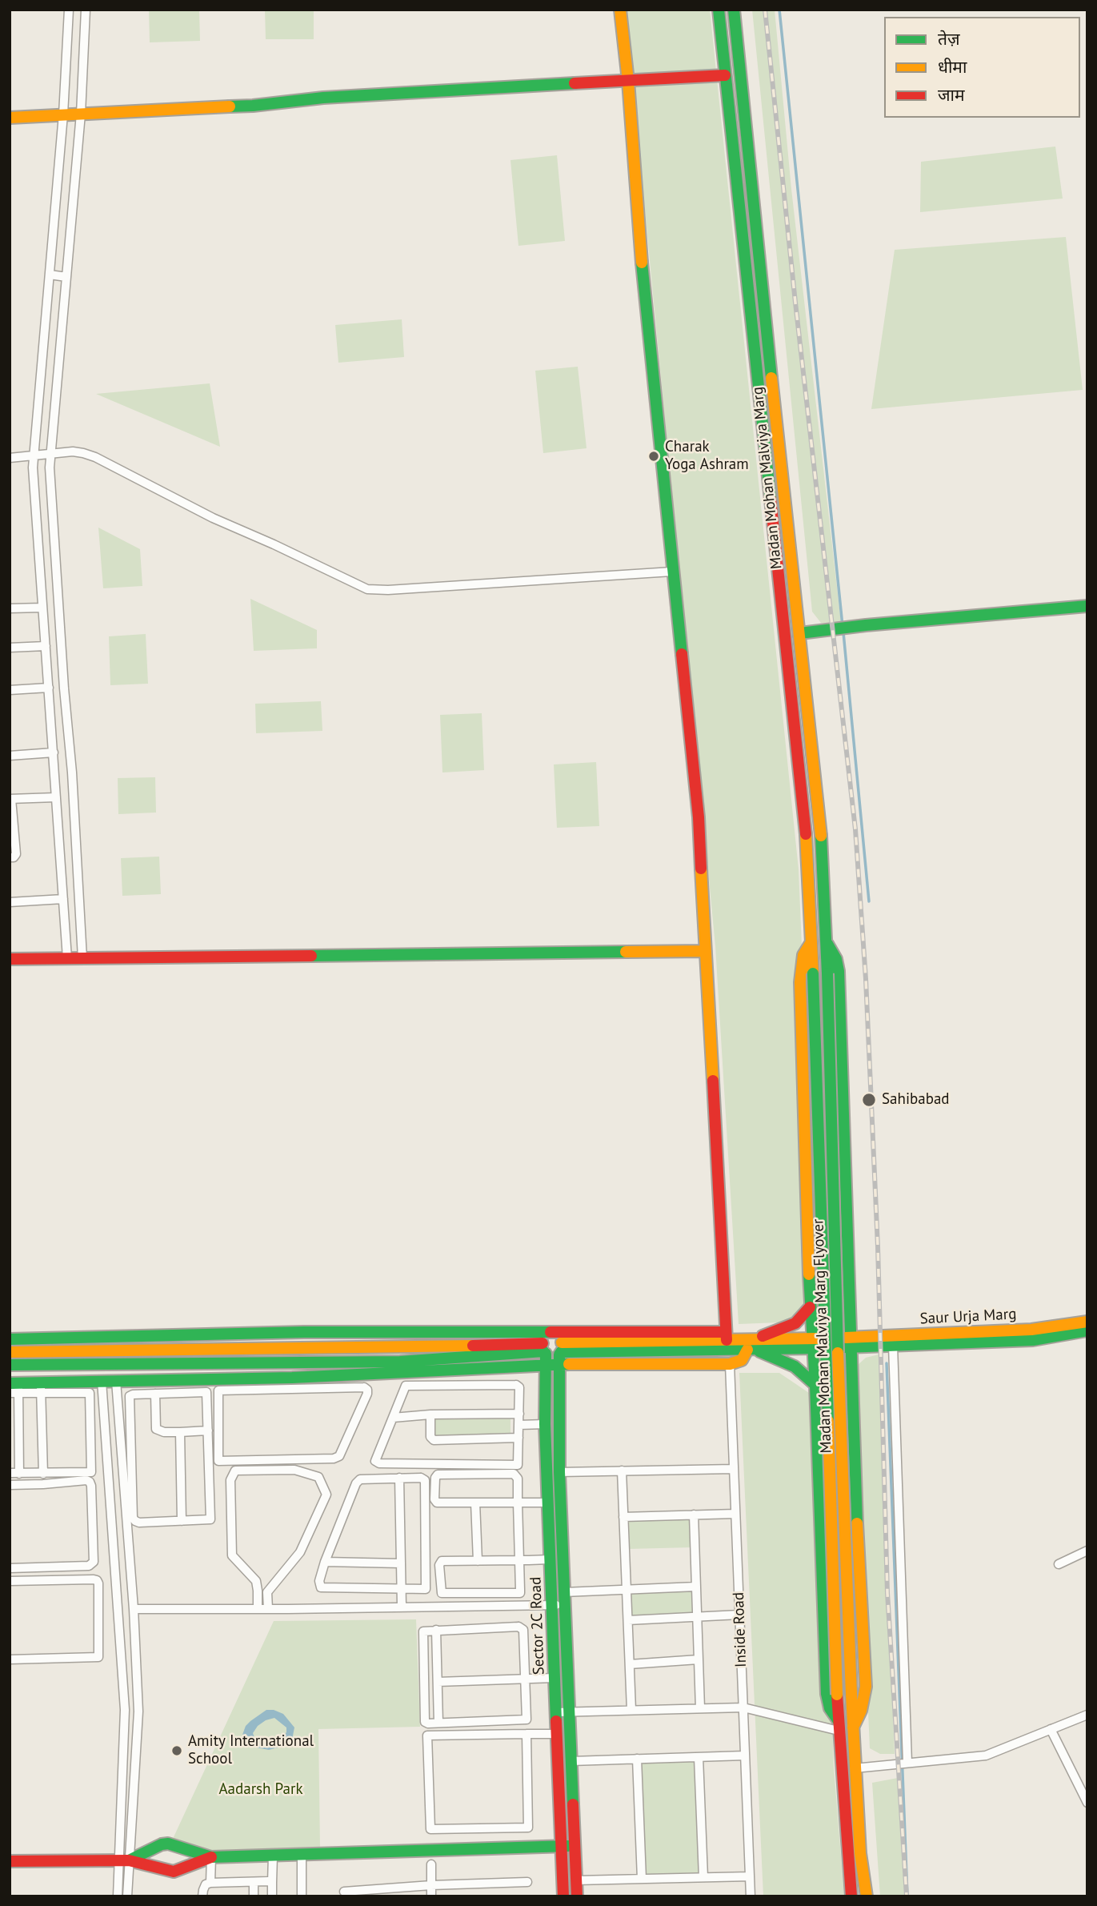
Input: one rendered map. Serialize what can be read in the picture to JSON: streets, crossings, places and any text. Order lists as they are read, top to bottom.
{
  "streets": {
    "main road": [
      "Madan Mohan Malviya Marg",
      "Saur Urja Marg",
      "Madan Mohan Malviya Marg Flyover",
      "Sector 2C Road"
    ],
    "street": ["Inside Road"]
  },
  "crossings": [
    ["Madan Mohan Malviya Marg", "Madan Mohan Malviya Marg Flyover"]
  ],
  "parks": ["Aadarsh Park"],
  "places": ["Charak Yoga Ashram", "Sahibabad", "Amity International School"],
  "legend": ["तेज़", "धीमा", "जाम"]
}
